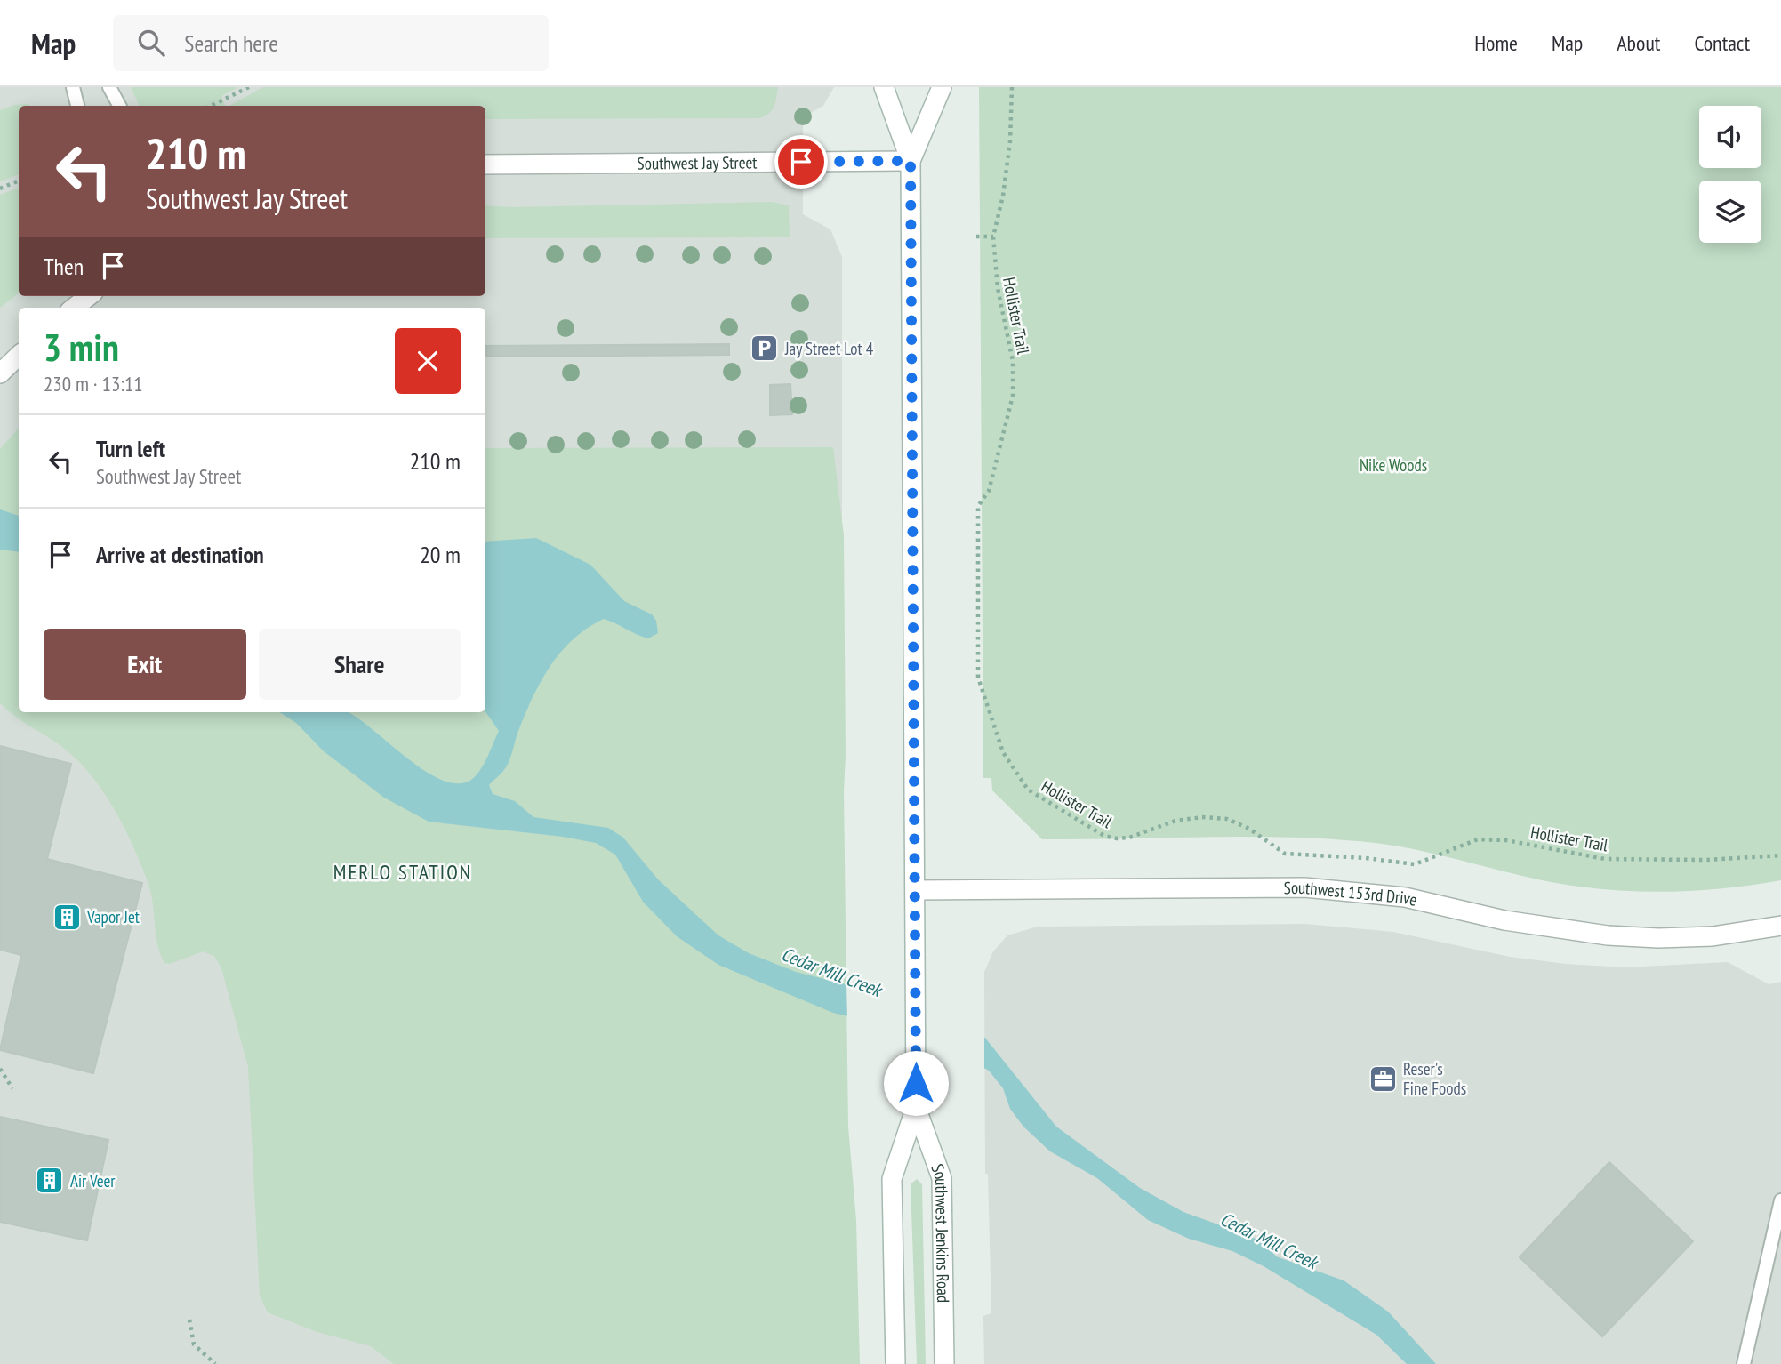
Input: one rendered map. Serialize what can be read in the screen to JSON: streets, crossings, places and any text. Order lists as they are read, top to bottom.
{
  "streets": {
    "main road": ["Southwest Jay Street", "Southwest 153rd Drive", "Southwest Jenkins Road"],
    "path": ["Hollister Trail"]
  },
  "crossings": [
    ["Southwest Jay Street", "Southwest Jenkins Road"],
    ["Southwest 153rd Drive", "Southwest Jenkins Road"]
  ],
  "districts": ["MERLO STATION"],
  "water": ["Cedar Mill Creek"],
  "parks": ["Nike Woods"],
  "places": {
    "parking": ["Jay Street Lot 4"],
    "building": ["Vapor Jet", "Air Veer"],
    "office": ["Reser's Fine Foods"]
  },
  "page": {
    "header": "Map",
    "search": "Search here",
    "nav": [
      "Home",
      "Map",
      "About",
      "Contact"
    ],
    "turn": ["210 m", "Southwest Jay Street"],
    "then": "Then",
    "heading": ["3 min", "230 m · 13:11"],
    "list": [
      {
        "name": "Turn left",
        "note": "Southwest Jay Street",
        "value": "210 m"
      },
      {
        "name": "Arrive at destination",
        "value": "20 m"
      }
    ],
    "buttons": ["Exit", "Share"]
  }
}
